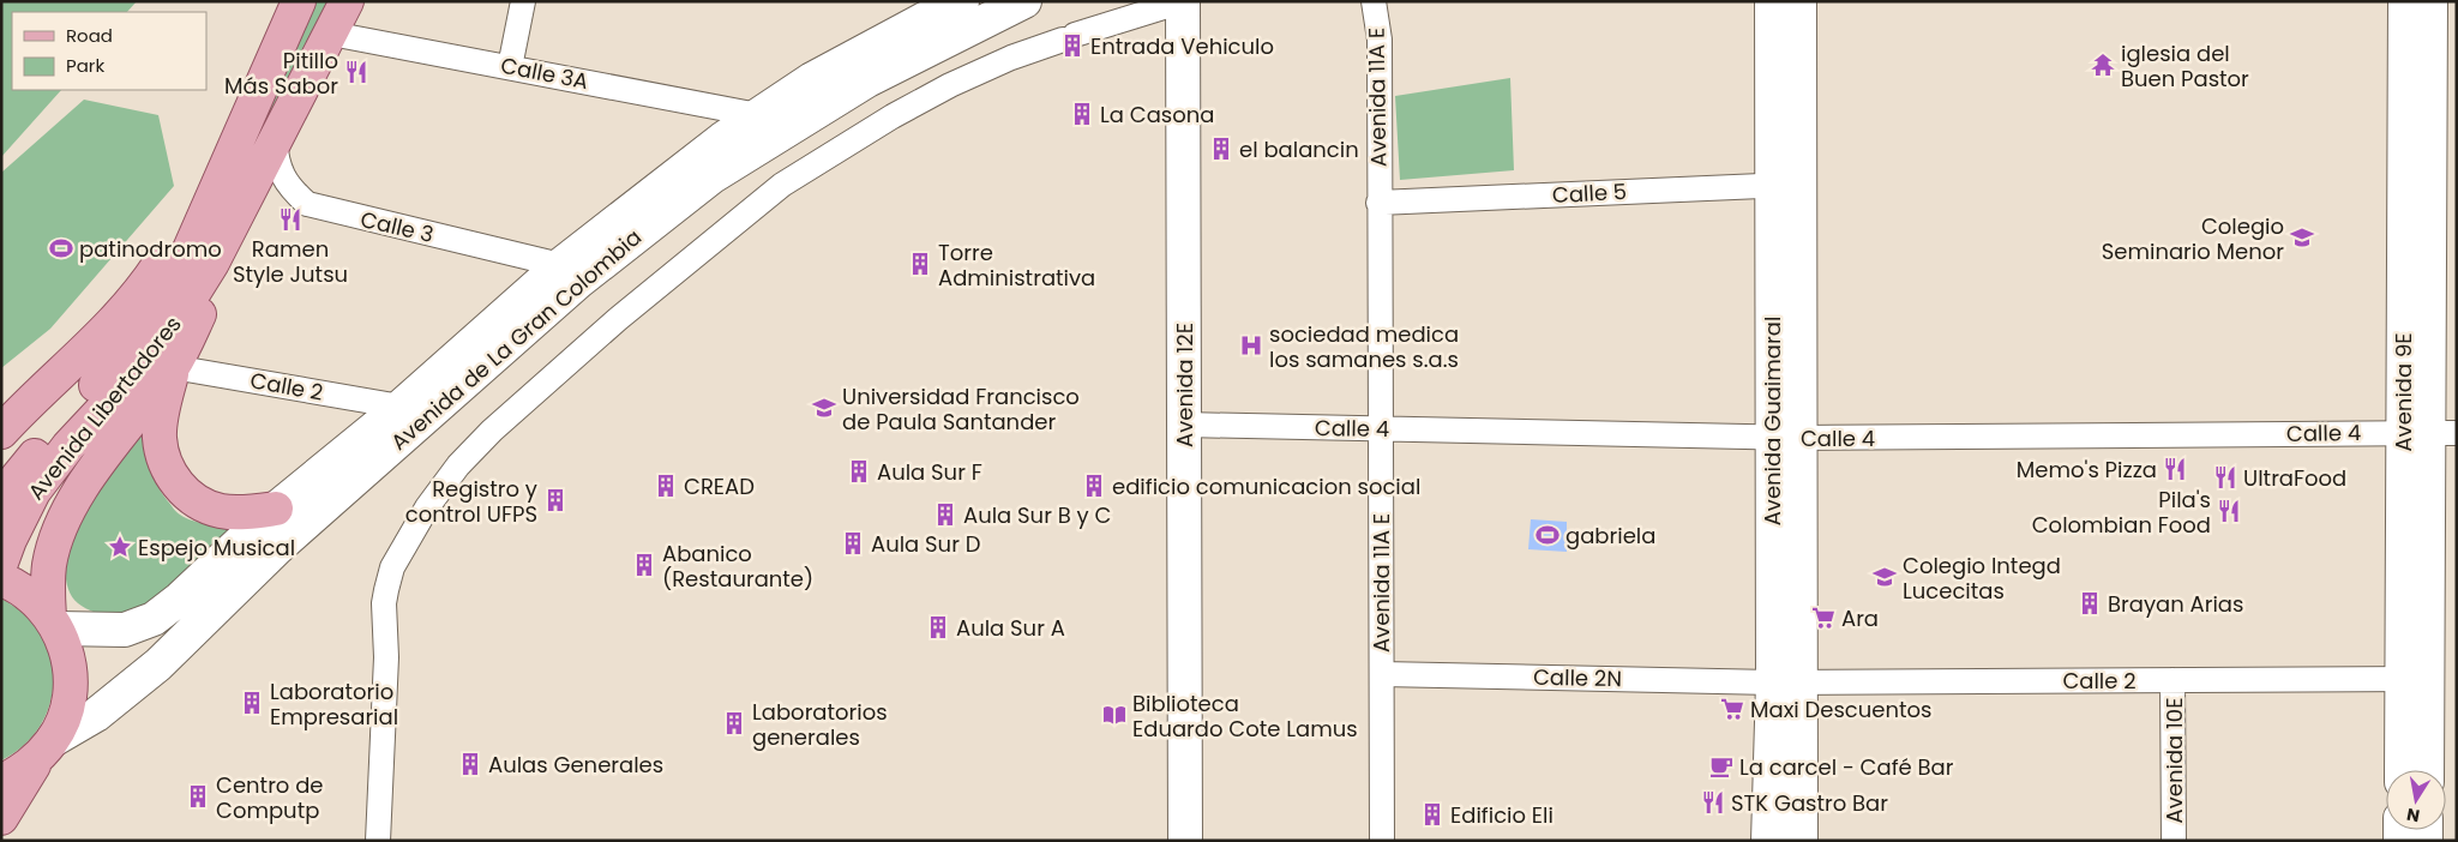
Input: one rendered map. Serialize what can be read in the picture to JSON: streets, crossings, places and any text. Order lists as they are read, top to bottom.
{
  "streets": {
    "main road": ["Avenida Libertadores"],
    "street": [
      "Calle 3A",
      "Avenida 11A E",
      "Calle 5",
      "Calle 3",
      "Avenida de La Gran Colombia",
      "Avenida 12E",
      "Calle 2",
      "Avenida 9E",
      "Avenida Guaimaral",
      "Calle 4",
      "Calle 2N",
      "Avenida 10E"
    ]
  },
  "crossings": [
    ["Calle 3A", "Avenida de La Gran Colombia"],
    ["Calle 3A", "Avenida Libertadores"],
    ["Avenida 11A E", "Calle 5"],
    ["Avenida 11A E", "Calle 4"],
    ["Avenida 11A E", "Calle 2N"],
    ["Calle 5", "Avenida Guaimaral"],
    ["Calle 3", "Avenida de La Gran Colombia"],
    ["Calle 3", "Avenida Libertadores"],
    ["Avenida de La Gran Colombia", "Calle 2"],
    ["Avenida 12E", "Calle 4"],
    ["Calle 2", "Avenida 9E"],
    ["Calle 2", "Avenida Guaimaral"],
    ["Calle 2", "Calle 2N"],
    ["Calle 2", "Avenida 10E"],
    ["Avenida 9E", "Calle 4"],
    ["Avenida Guaimaral", "Calle 4"],
    ["Avenida Guaimaral", "Calle 2N"]
  ],
  "places": {
    "building": [
      "Entrada Vehiculo",
      "La Casona",
      "el balancin",
      "Torre Administrativa",
      "Aula Sur F",
      "CREAD",
      "edificio comunicacion social",
      "Registro y control UFPS",
      "Aula Sur B y C",
      "Aula Sur D",
      "Abanico (Restaurante)",
      "Brayan Arias",
      "Aula Sur A",
      "Laboratorio Empresarial",
      "Laboratorios generales",
      "Aulas Generales",
      "Centro de Computp",
      "Edificio Eli"
    ],
    "temple": ["iglesia del Buen Pastor"],
    "restaurant": [
      "Pitillo Más Sabor",
      "Ramen Style Jutsu",
      "Memo's Pizza",
      "UltraFood",
      "Pila's Colombian Food",
      "STK Gastro Bar"
    ],
    "school or university": ["Colegio Seminario Menor", "Universidad Francisco de Paula Santander", "Colegio Integd Lucecitas"],
    "sports": ["patinodromo", "gabriela"],
    "hospital": ["sociedad medica los samanes s.a.s"],
    "place": ["Espejo Musical"],
    "supermarket": ["Ara", "Maxi Descuentos"],
    "library": ["Biblioteca Eduardo Cote Lamus"],
    "cafe": ["La carcel - Café Bar"]
  },
  "legend": ["Road", "Park"],
  "north": "bottom"
}
